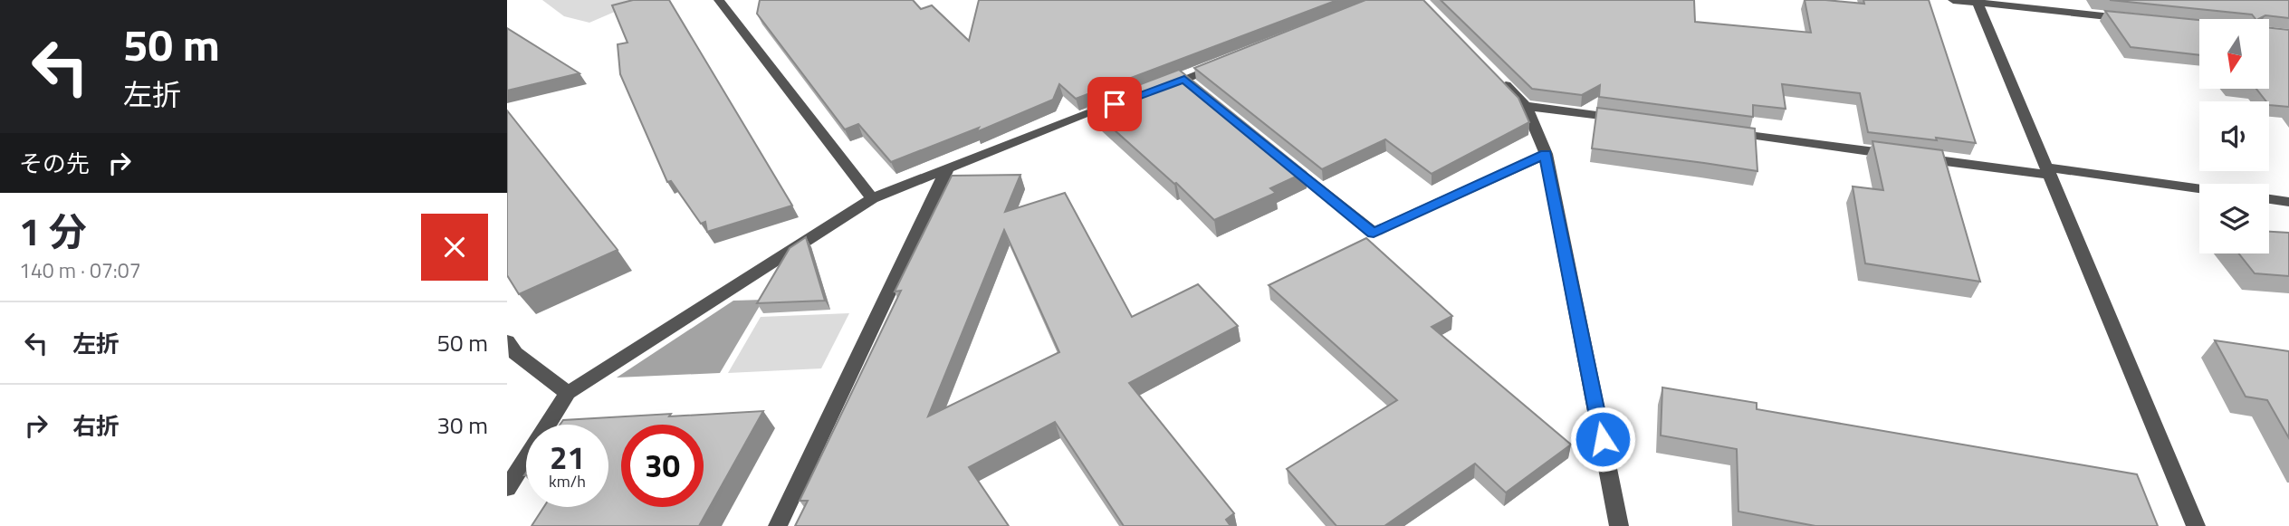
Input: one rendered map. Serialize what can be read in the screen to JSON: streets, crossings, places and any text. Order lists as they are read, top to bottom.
{
  "north": "bottom",
  "page": {
    "turn": ["50 m", "左折"],
    "then": "その先",
    "heading": ["1 分", "140 m · 07:07"],
    "list": [
      {
        "name": "左折",
        "value": "50 m"
      },
      {
        "name": "右折",
        "value": "30 m"
      }
    ],
    "speed": "21 km/h",
    "limit": "30"
  }
}
